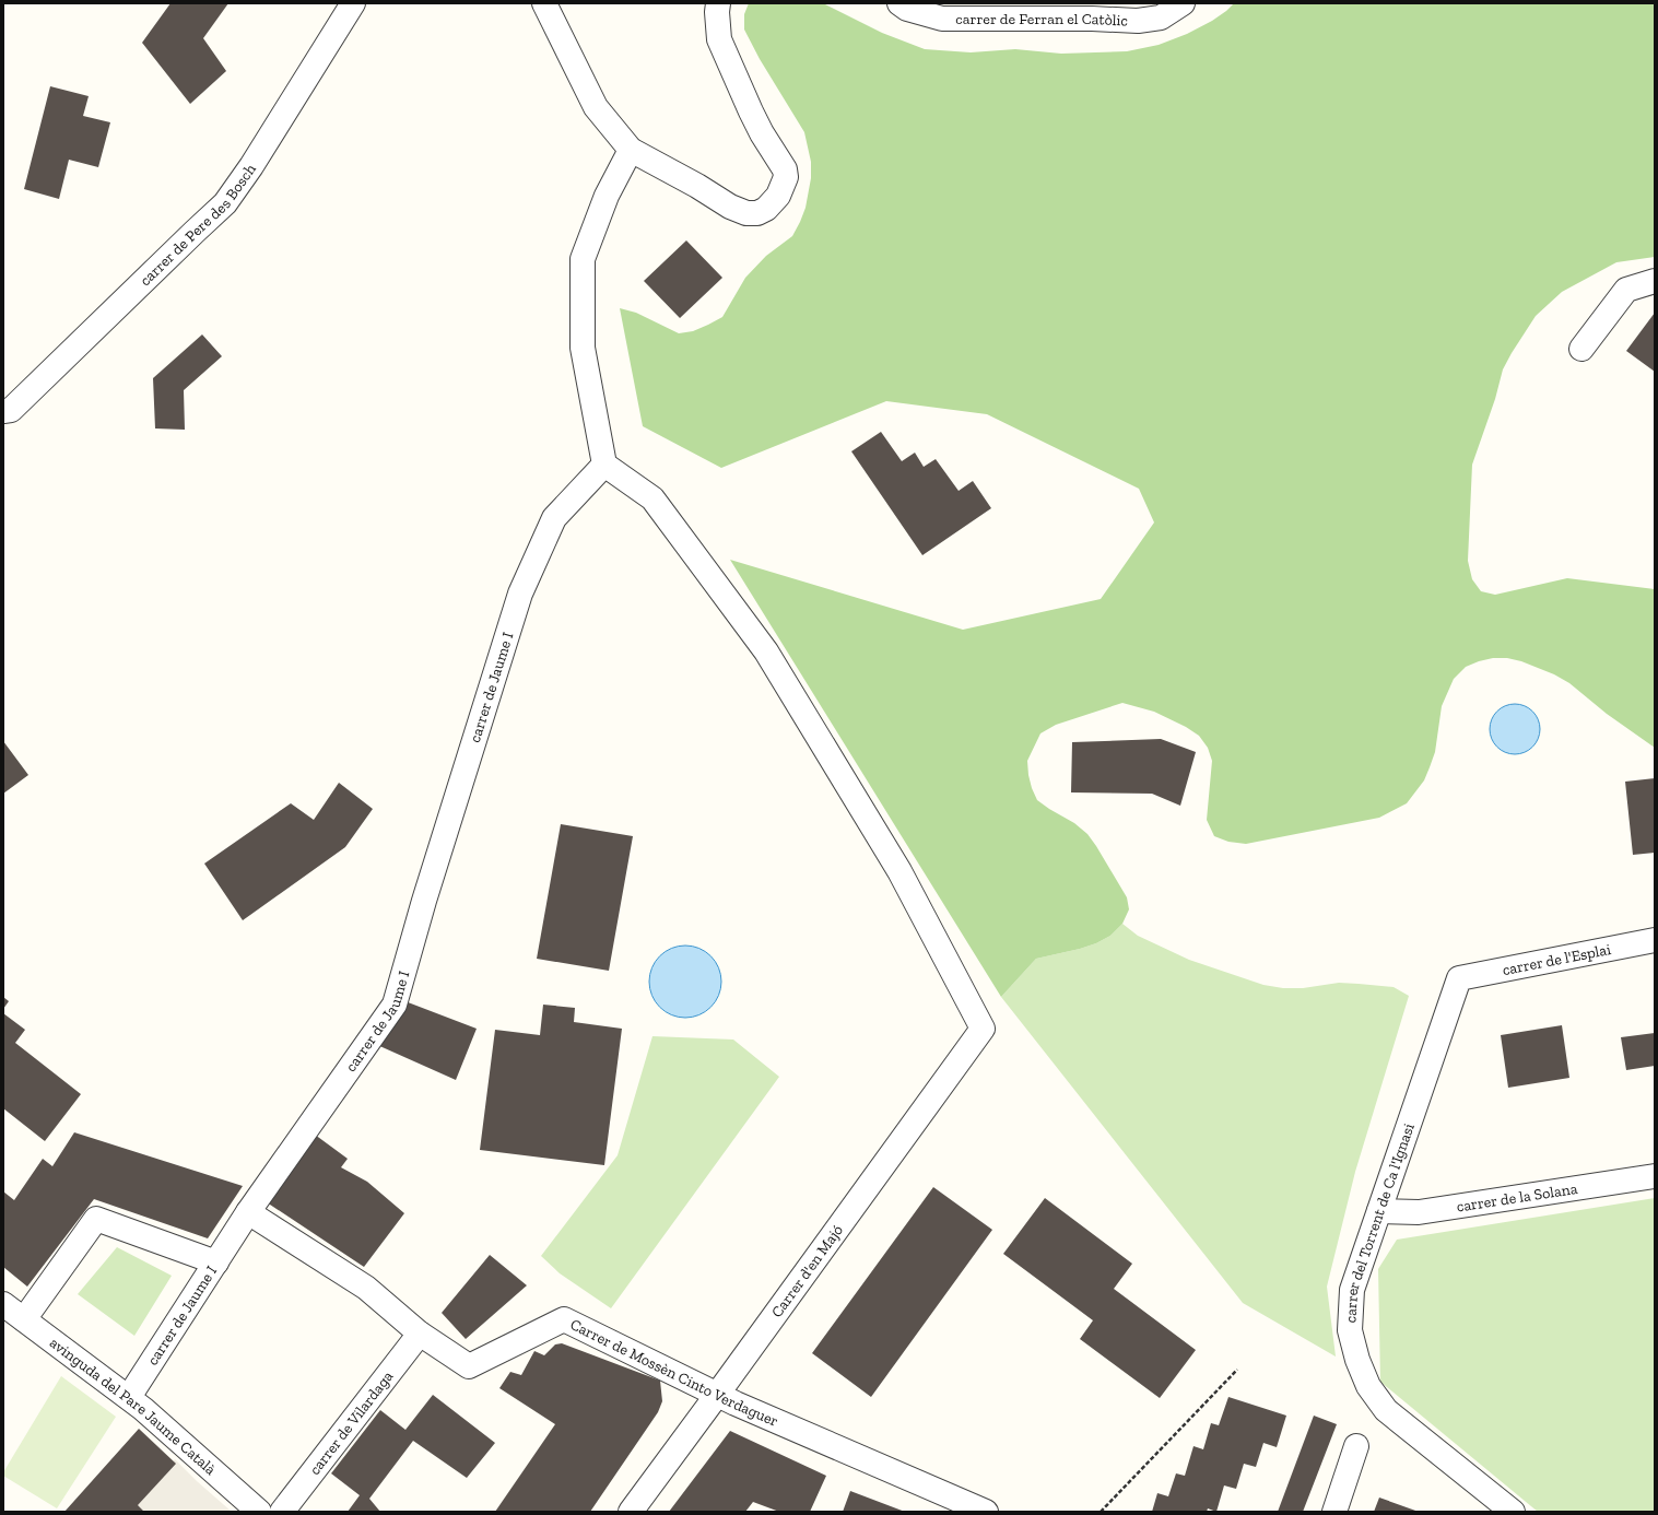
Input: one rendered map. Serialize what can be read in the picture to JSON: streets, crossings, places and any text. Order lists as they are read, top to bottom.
{
  "streets": {
    "street": [
      "carrer de Ferran el Catòlic",
      "carrer de Pere des Bosch",
      "carrer de Jaume I",
      "carrer de l'Esplai",
      "carrer de la Solana",
      "carrer del Torrent de Ca l'Ignasi",
      "Carrer d'en Majó",
      "Carrer de Mossèn Cinto Verdaguer",
      "avinguda del Pare Jaume Català",
      "carrer de Vilardaga"
    ]
  },
  "crossings": [
    ["carrer de Jaume I", "Carrer d'en Majó"],
    ["carrer de Jaume I", "Carrer de Mossèn Cinto Verdaguer"],
    ["carrer de Jaume I", "avinguda del Pare Jaume Català"],
    ["carrer de l'Esplai", "carrer del Torrent de Ca l'Ignasi"],
    ["carrer de la Solana", "carrer del Torrent de Ca l'Ignasi"],
    ["Carrer d'en Majó", "Carrer de Mossèn Cinto Verdaguer"],
    ["Carrer de Mossèn Cinto Verdaguer", "carrer de Vilardaga"]
  ]
}
